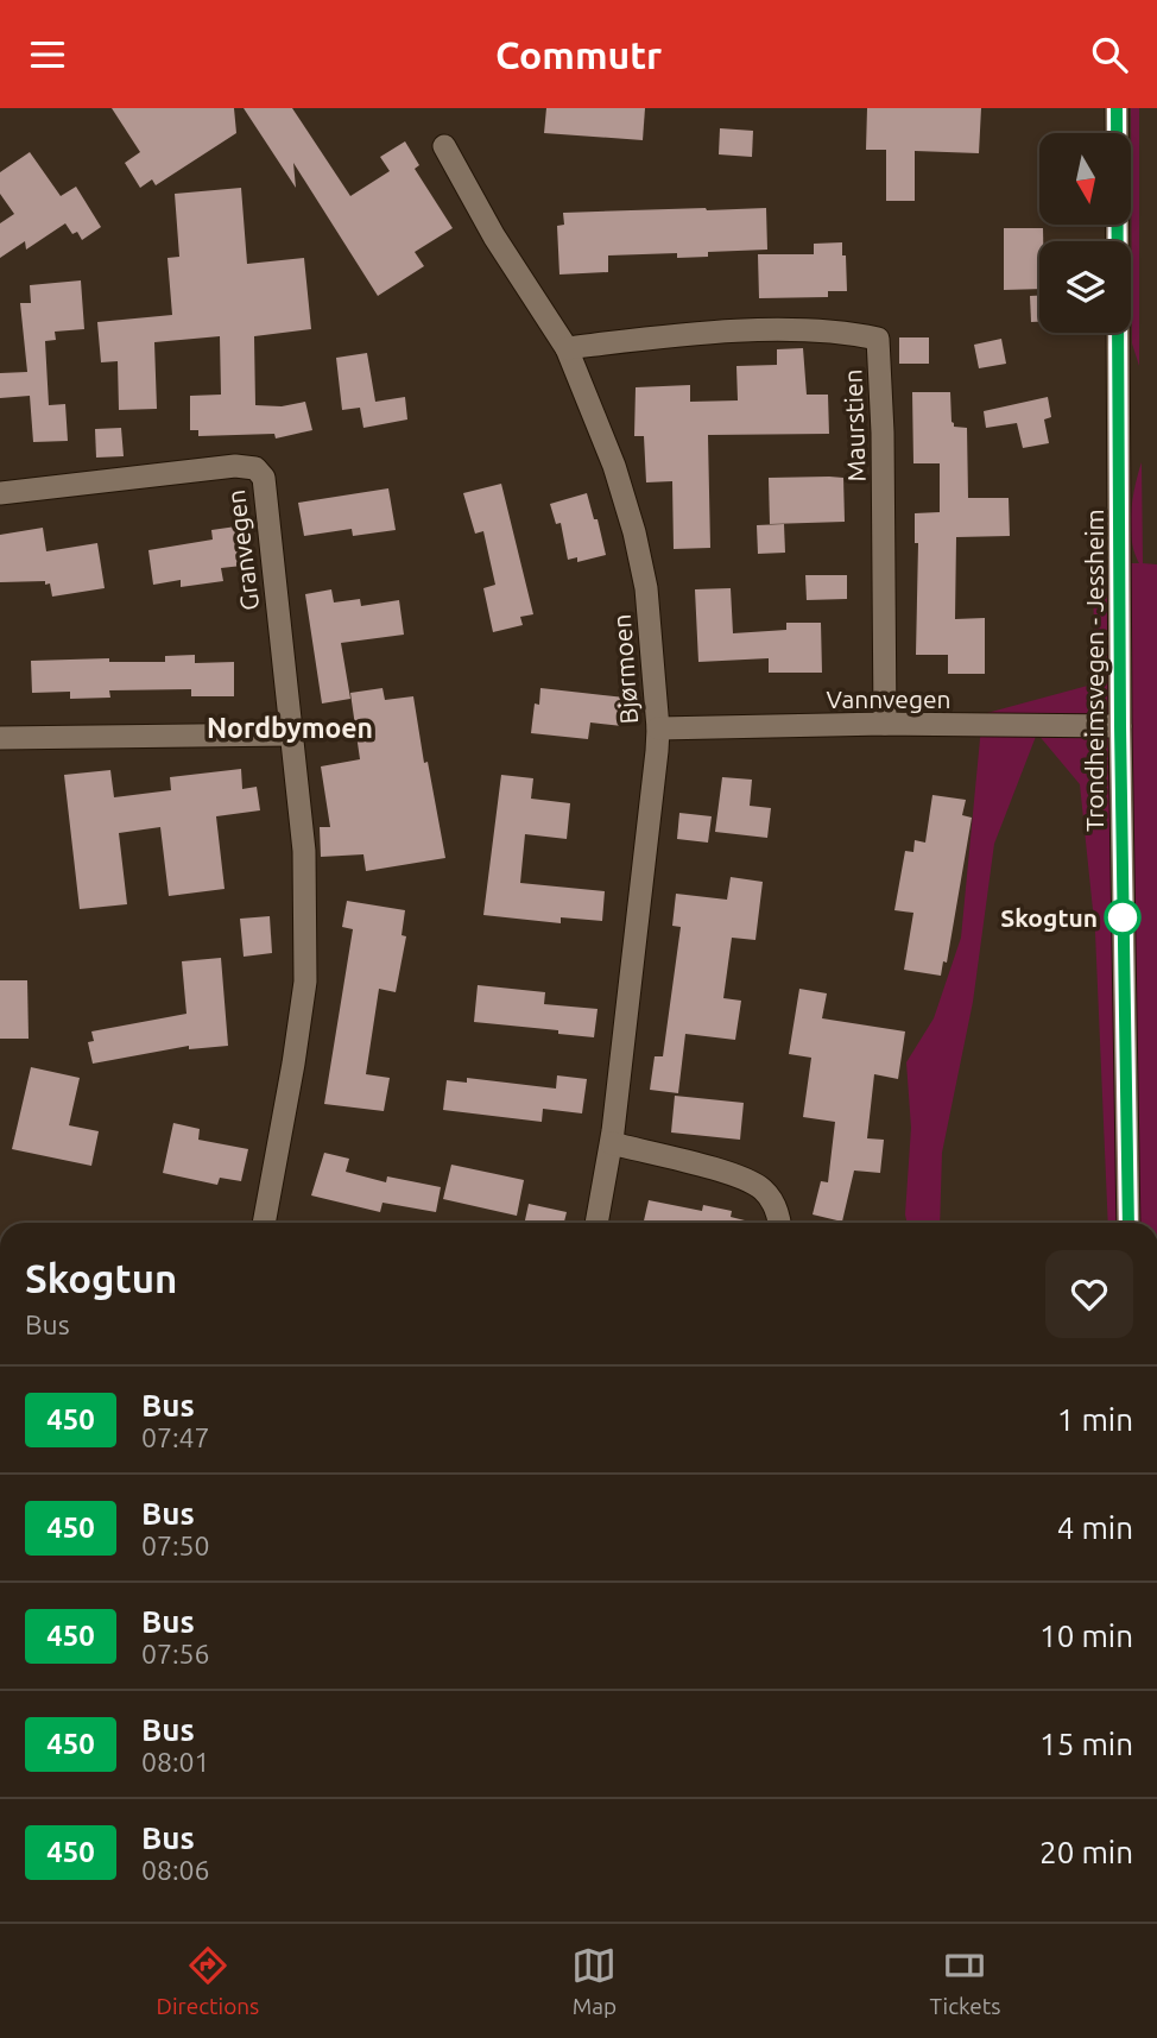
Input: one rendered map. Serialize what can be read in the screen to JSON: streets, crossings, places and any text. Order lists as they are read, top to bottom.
{
  "streets": {
    "street": [
      "Maurstien",
      "Granvegen",
      "Bjørmoen",
      "Trondheimsvegen - Jessheim",
      "Vannvegen"
    ]
  },
  "crossings": [
    ["Maurstien", "Bjørmoen"],
    ["Maurstien", "Vannvegen"],
    ["Bjørmoen", "Vannvegen"],
    ["Trondheimsvegen - Jessheim", "Vannvegen"]
  ],
  "districts": ["Nordbymoen"],
  "places": ["Skogtun"],
  "lines": ["bus line 450"],
  "north": "bottom",
  "page": {
    "header": "Commutr",
    "heading": ["Skogtun", "Bus"],
    "list": [
      {
        "mark": "450",
        "name": "Bus",
        "note": "07:47",
        "value": "1 min"
      },
      {
        "mark": "450",
        "name": "Bus",
        "note": "07:50",
        "value": "4 min"
      },
      {
        "mark": "450",
        "name": "Bus",
        "note": "07:56",
        "value": "10 min"
      },
      {
        "mark": "450",
        "name": "Bus",
        "note": "08:01",
        "value": "15 min"
      },
      {
        "mark": "450",
        "name": "Bus",
        "note": "08:06",
        "value": "20 min"
      }
    ],
    "tabs": ["Directions", "Map", "Tickets"]
  }
}
